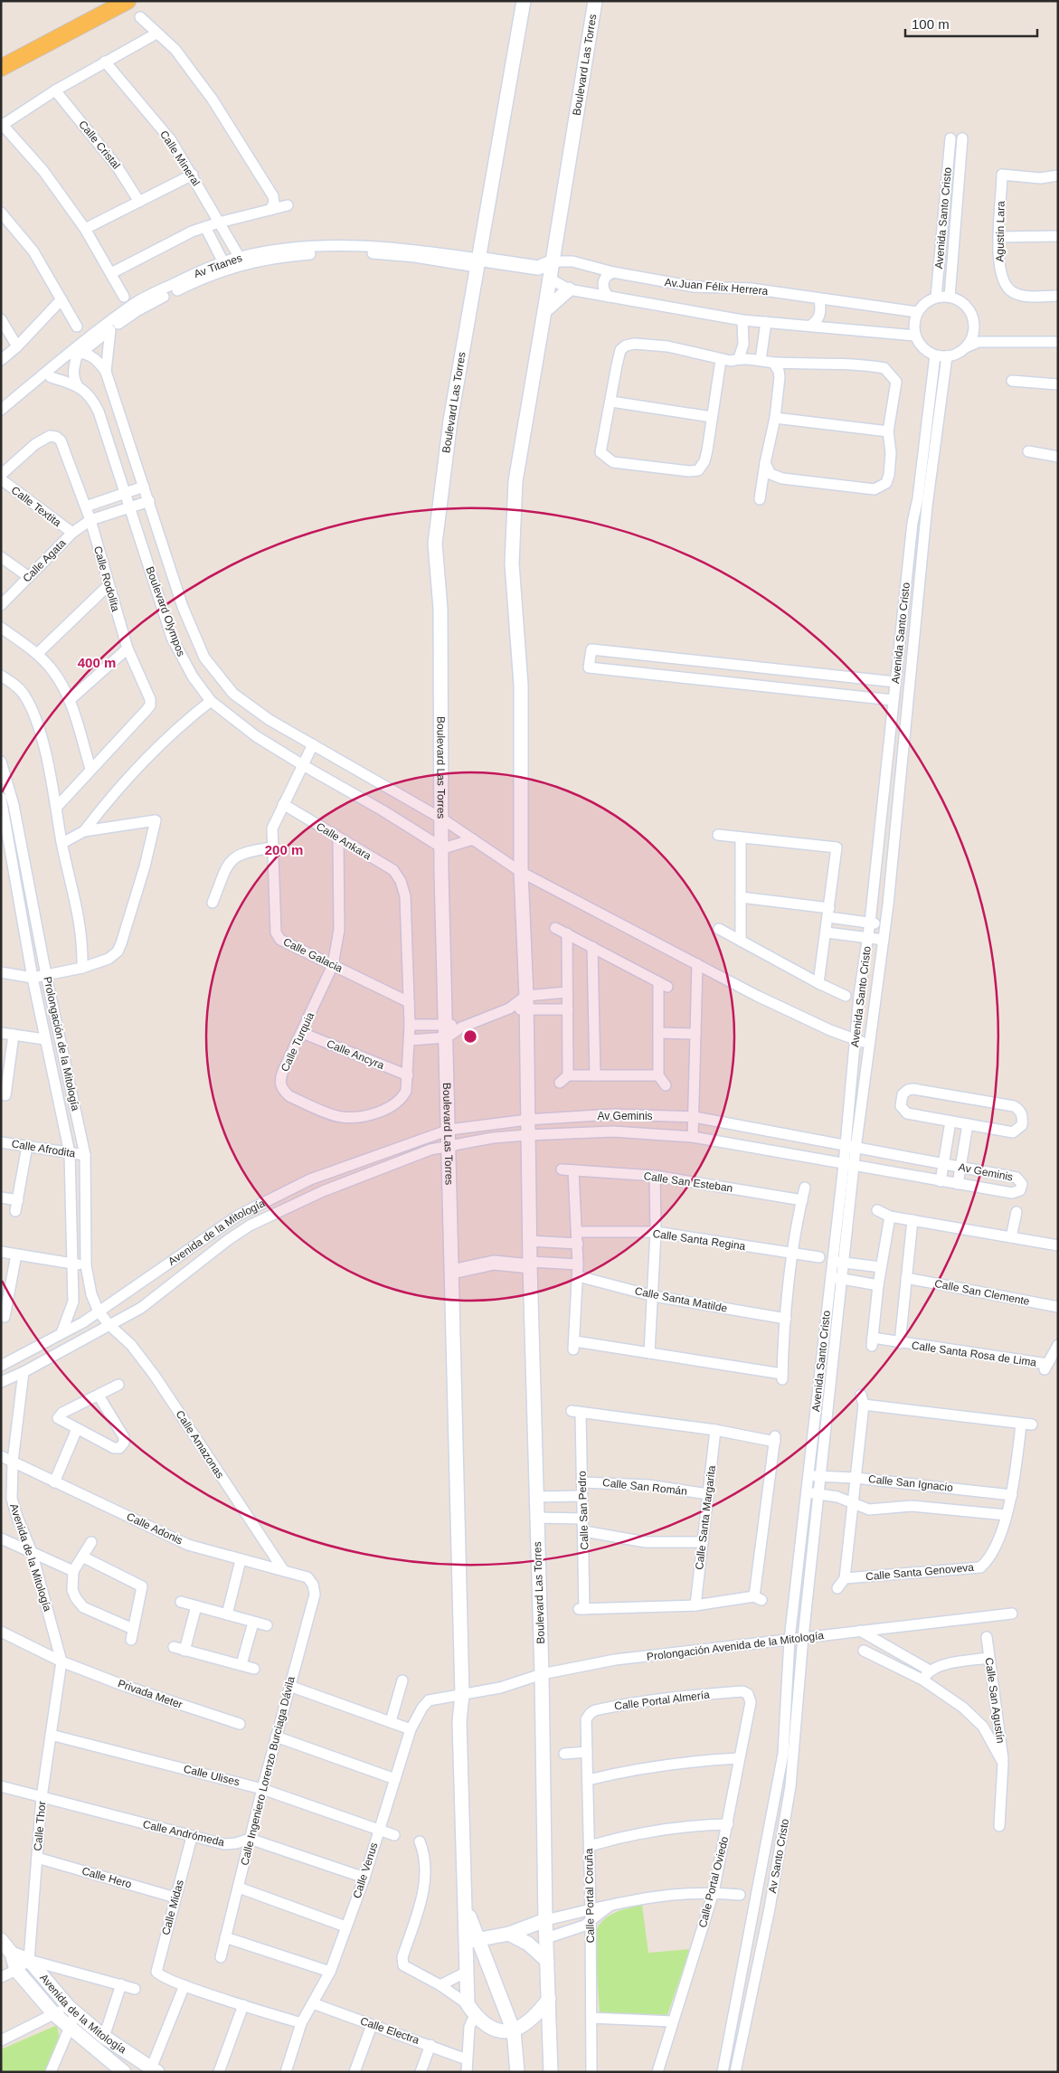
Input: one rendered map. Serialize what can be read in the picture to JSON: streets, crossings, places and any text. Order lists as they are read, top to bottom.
{
  "streets": {
    "main road": ["Boulevard Las Torres", "Avenida de la Mitología"],
    "street": [
      "Calle Cristal",
      "Calle Mineral",
      "Avenida Santo Cristo",
      "Agustin Lara",
      "Av Titanes",
      "Av.Juan Félix Herrera",
      "Calle Textita",
      "Calle Agata",
      "Calle Rodolita",
      "Boulevard Olympos",
      "Calle Ankara",
      "Calle Galacia",
      "Calle Turquia",
      "Prolongación de la Mitología",
      "Calle Ancyra",
      "Av Geminis",
      "Calle Afrodita",
      "Calle San Esteban",
      "Calle Santa Regina",
      "Calle San Clemente",
      "Calle Santa Matilde",
      "Calle Santa Rosa de Lima",
      "Calle Amazonas",
      "Calle San Ignacio",
      "Calle San Román",
      "Calle San Pedro",
      "Calle Santa Margarita",
      "Calle Adonis",
      "Calle Santa Genoveva",
      "Prolongación Avenida de la Mitología",
      "Privada Meter",
      "Calle Portal Almería",
      "Calle San Agustín",
      "Calle Ingeniero Lorenzo Burciaga Dávila",
      "Calle Ulises",
      "Calle Thor",
      "Calle Andrómeda",
      "Av Santo Cristo",
      "Calle Venus",
      "Calle Hero",
      "Calle Portal Oviedo",
      "Calle Portal Coruña",
      "Calle Midas",
      "Calle Electra"
    ]
  },
  "crossings": [
    ["Boulevard Las Torres", "Av Titanes"],
    ["Boulevard Las Torres", "Av.Juan Félix Herrera"],
    ["Boulevard Las Torres", "Boulevard Olympos"],
    ["Boulevard Las Torres", "Av Geminis"],
    ["Boulevard Las Torres", "Avenida de la Mitología"],
    ["Boulevard Las Torres", "Prolongación Avenida de la Mitología"],
    ["Boulevard Las Torres", "Calle Venus"],
    ["Calle Mineral", "Av Titanes"],
    ["Avenida Santo Cristo", "Av.Juan Félix Herrera"],
    ["Avenida Santo Cristo", "Boulevard Olympos"],
    ["Avenida Santo Cristo", "Av Geminis"],
    ["Avenida Santo Cristo", "Calle San Ignacio"],
    ["Avenida Santo Cristo", "Prolongación Avenida de la Mitología"],
    ["Avenida Santo Cristo", "Av Santo Cristo"],
    ["Av Titanes", "Boulevard Olympos"],
    ["Calle Textita", "Calle Agata"],
    ["Calle Agata", "Calle Rodolita"],
    ["Calle Agata", "Boulevard Olympos"],
    ["Boulevard Olympos", "Calle Galacia"],
    ["Calle Ankara", "Calle Galacia"],
    ["Calle Ankara", "Calle Turquia"],
    ["Calle Galacia", "Calle Turquia"],
    ["Calle Turquia", "Calle Ancyra"],
    ["Prolongación de la Mitología", "Calle Afrodita"],
    ["Prolongación de la Mitología", "Avenida de la Mitología"],
    ["Prolongación de la Mitología", "Calle Amazonas"],
    ["Av Geminis", "Avenida de la Mitología"],
    ["Avenida de la Mitología", "Calle Amazonas"],
    ["Avenida de la Mitología", "Calle Adonis"],
    ["Avenida de la Mitología", "Privada Meter"],
    ["Avenida de la Mitología", "Calle Thor"],
    ["Calle San Clemente", "Calle Santa Rosa de Lima"],
    ["Calle Amazonas", "Calle Adonis"],
    ["Calle San Ignacio", "Calle Santa Genoveva"],
    ["Calle San Román", "Calle San Pedro"],
    ["Calle San Román", "Calle Santa Margarita"],
    ["Calle San Pedro", "Calle Santa Margarita"],
    ["Calle Adonis", "Calle Ingeniero Lorenzo Burciaga Dávila"],
    ["Prolongación Avenida de la Mitología", "Av Santo Cristo"],
    ["Prolongación Avenida de la Mitología", "Calle Venus"],
    ["Privada Meter", "Calle Thor"],
    ["Calle Portal Almería", "Calle Portal Oviedo"],
    ["Calle Portal Almería", "Calle Portal Coruña"],
    ["Calle Ingeniero Lorenzo Burciaga Dávila", "Calle Ulises"],
    ["Calle Ingeniero Lorenzo Burciaga Dávila", "Calle Andrómeda"],
    ["Calle Ulises", "Calle Thor"],
    ["Calle Ulises", "Calle Venus"],
    ["Calle Thor", "Calle Andrómeda"],
    ["Calle Thor", "Calle Hero"],
    ["Calle Andrómeda", "Calle Midas"],
    ["Calle Venus", "Calle Electra"],
    ["Calle Hero", "Calle Midas"]
  ],
  "scale_bar": "100 m",
  "rings": ["400 m", "200 m"]
}
